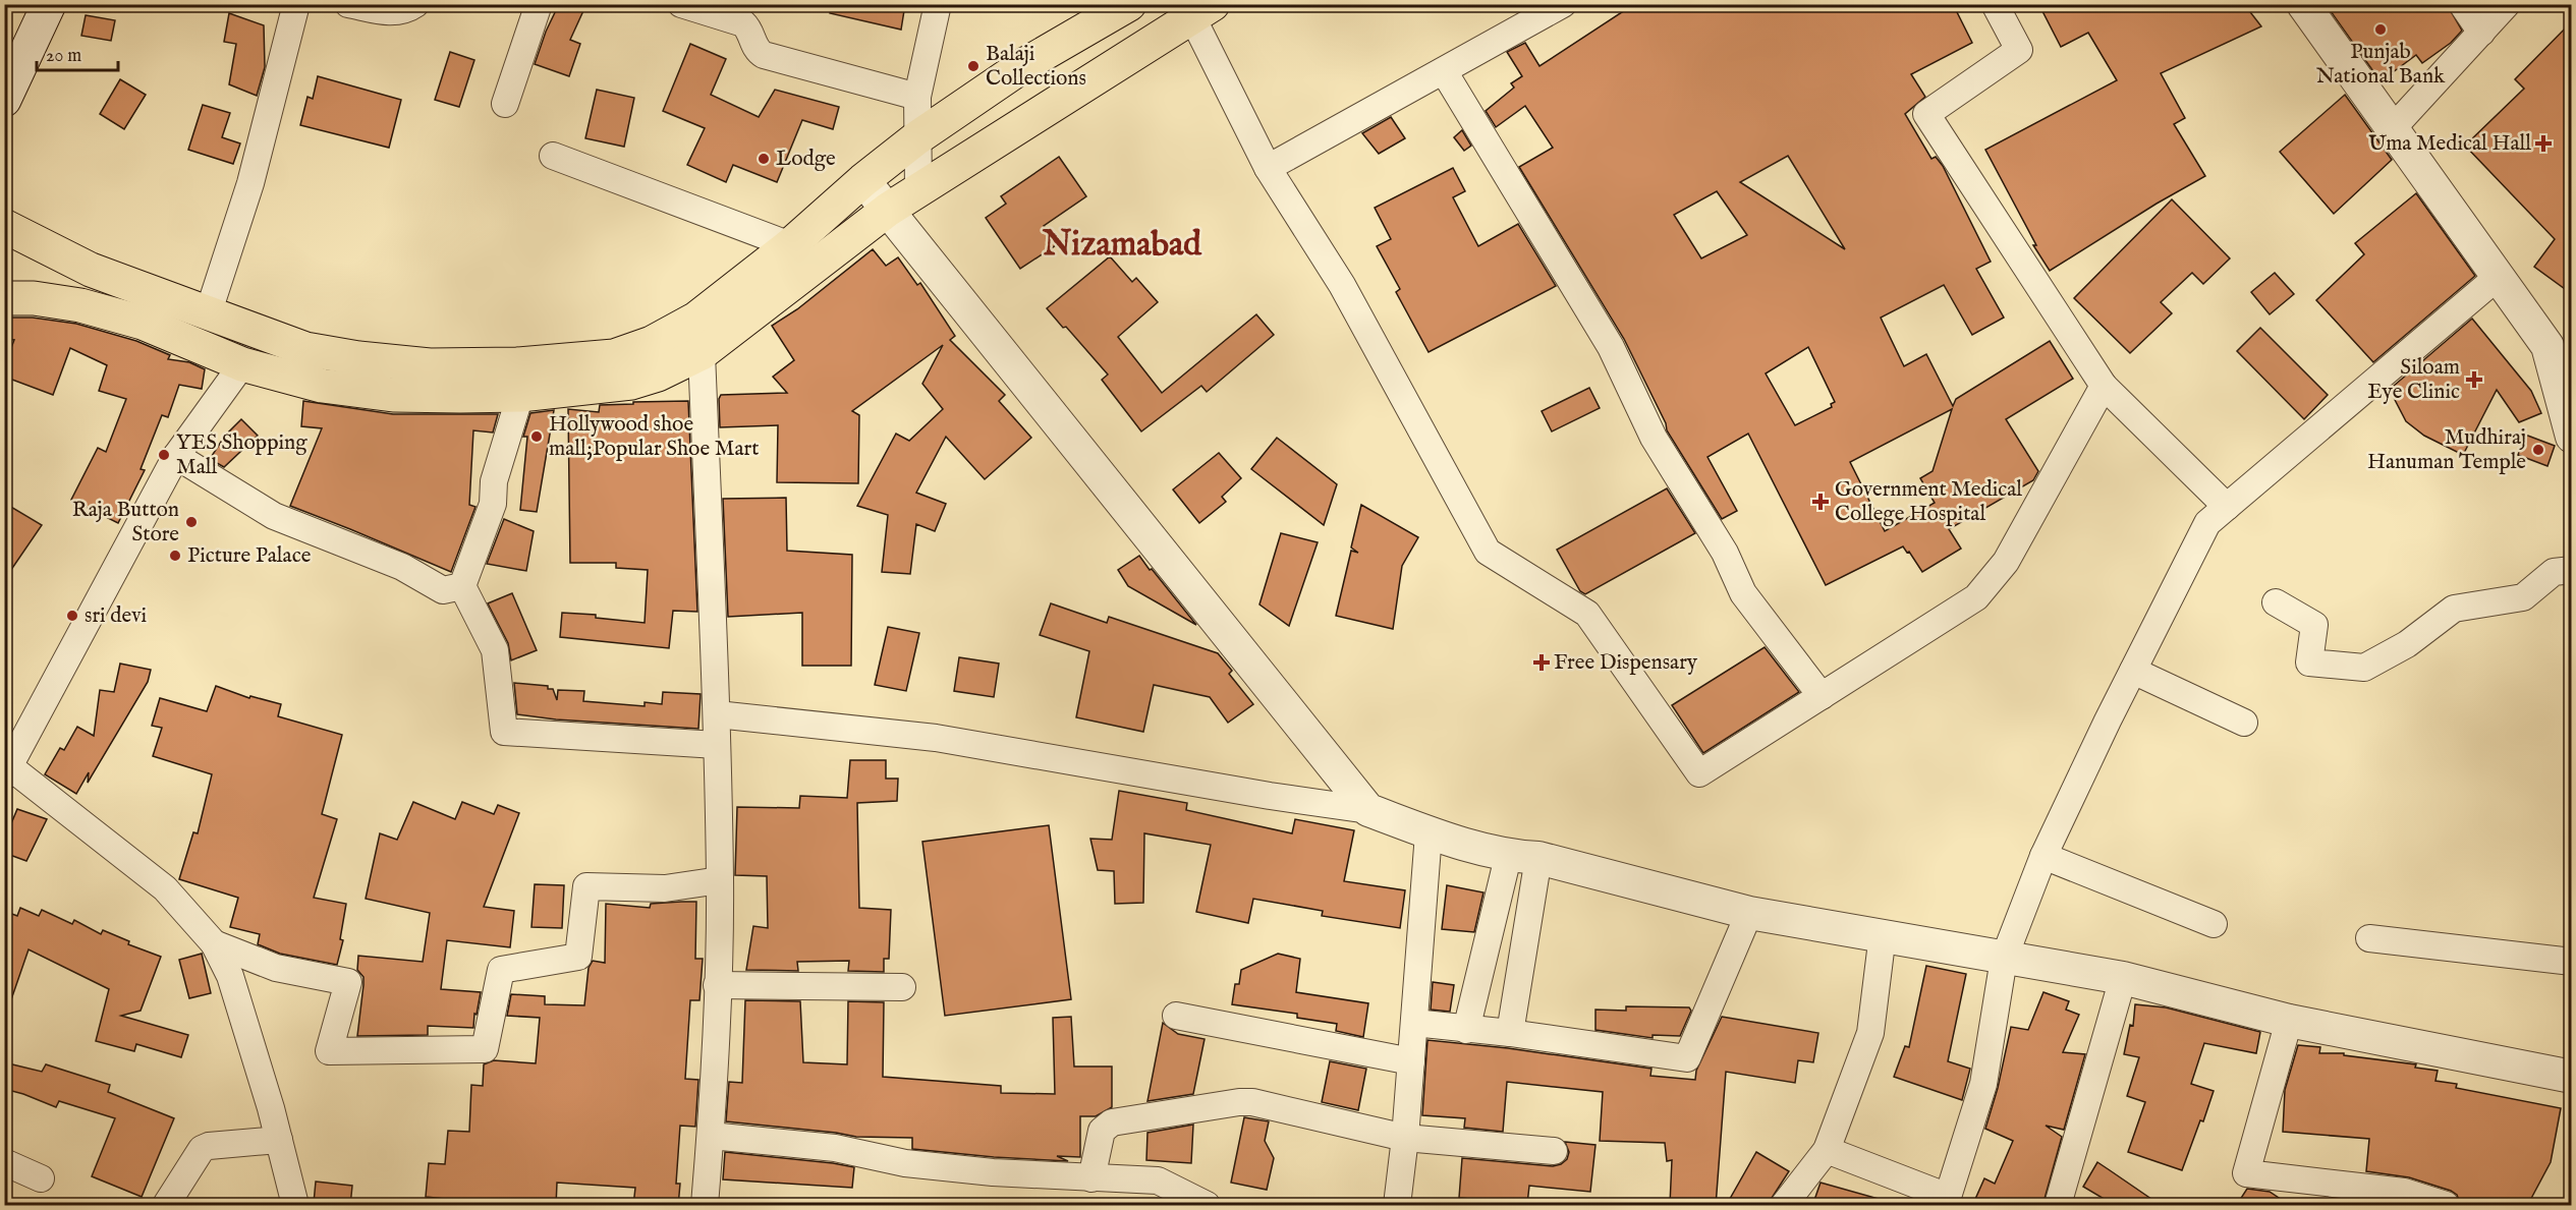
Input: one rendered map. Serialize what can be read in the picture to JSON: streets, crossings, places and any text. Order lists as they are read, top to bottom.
{
  "districts": ["Nizamabad"],
  "places": {
    "other": [
      "Punjab National Bank",
      "Balaji Collections",
      "Lodge",
      "Hollywood shoe mall;Popular Shoe Mart",
      "Mudhiraj Hanuman Temple",
      "YES Shopping Mall",
      "Raja Button Store",
      "Picture Palace",
      "sri devi"
    ],
    "health": [
      "Uma Medical Hall",
      "Siloam Eye Clinic",
      "Government Medical College Hospital",
      "Free Dispensary"
    ]
  },
  "scale_bar": "20 m"
}
